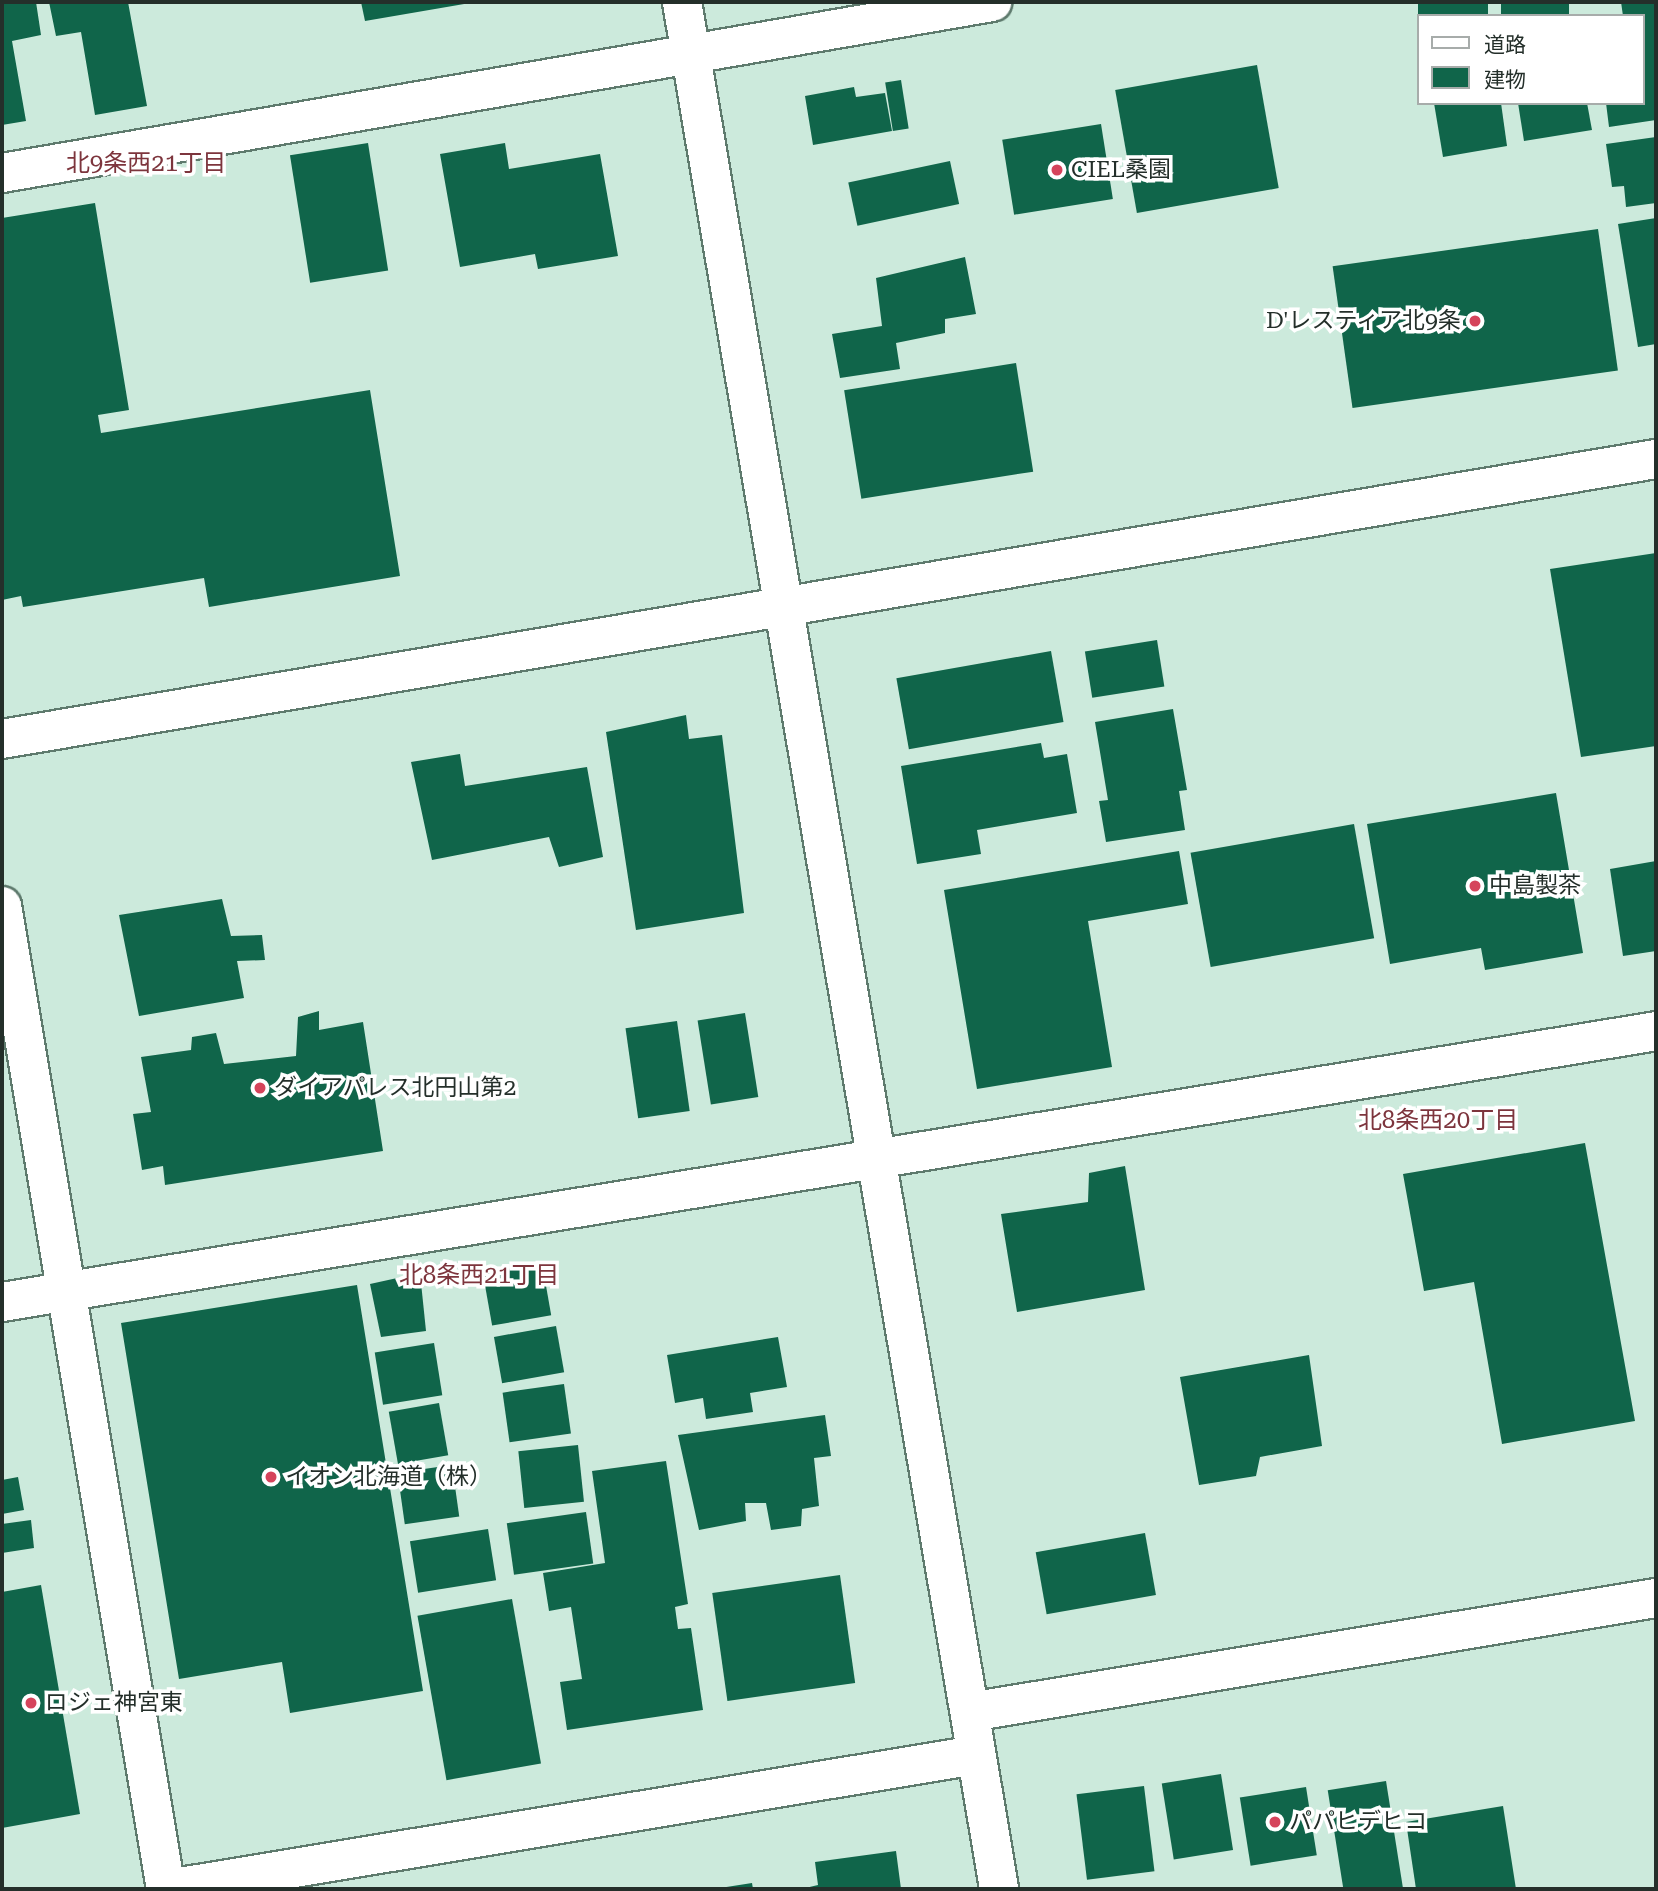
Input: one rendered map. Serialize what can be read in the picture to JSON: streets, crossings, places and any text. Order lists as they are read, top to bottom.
{
  "districts": ["北9条西21丁目", "北8条西20丁目", "北8条西21丁目"],
  "places": [
    "CIEL桑園",
    "D'レスティア北9条",
    "中島製茶",
    "ダイアパレス北円山第2",
    "イオン北海道（株）",
    "ロジェ神宮東",
    "パパヒデヒコ"
  ],
  "legend": ["道路", "建物"]
}
